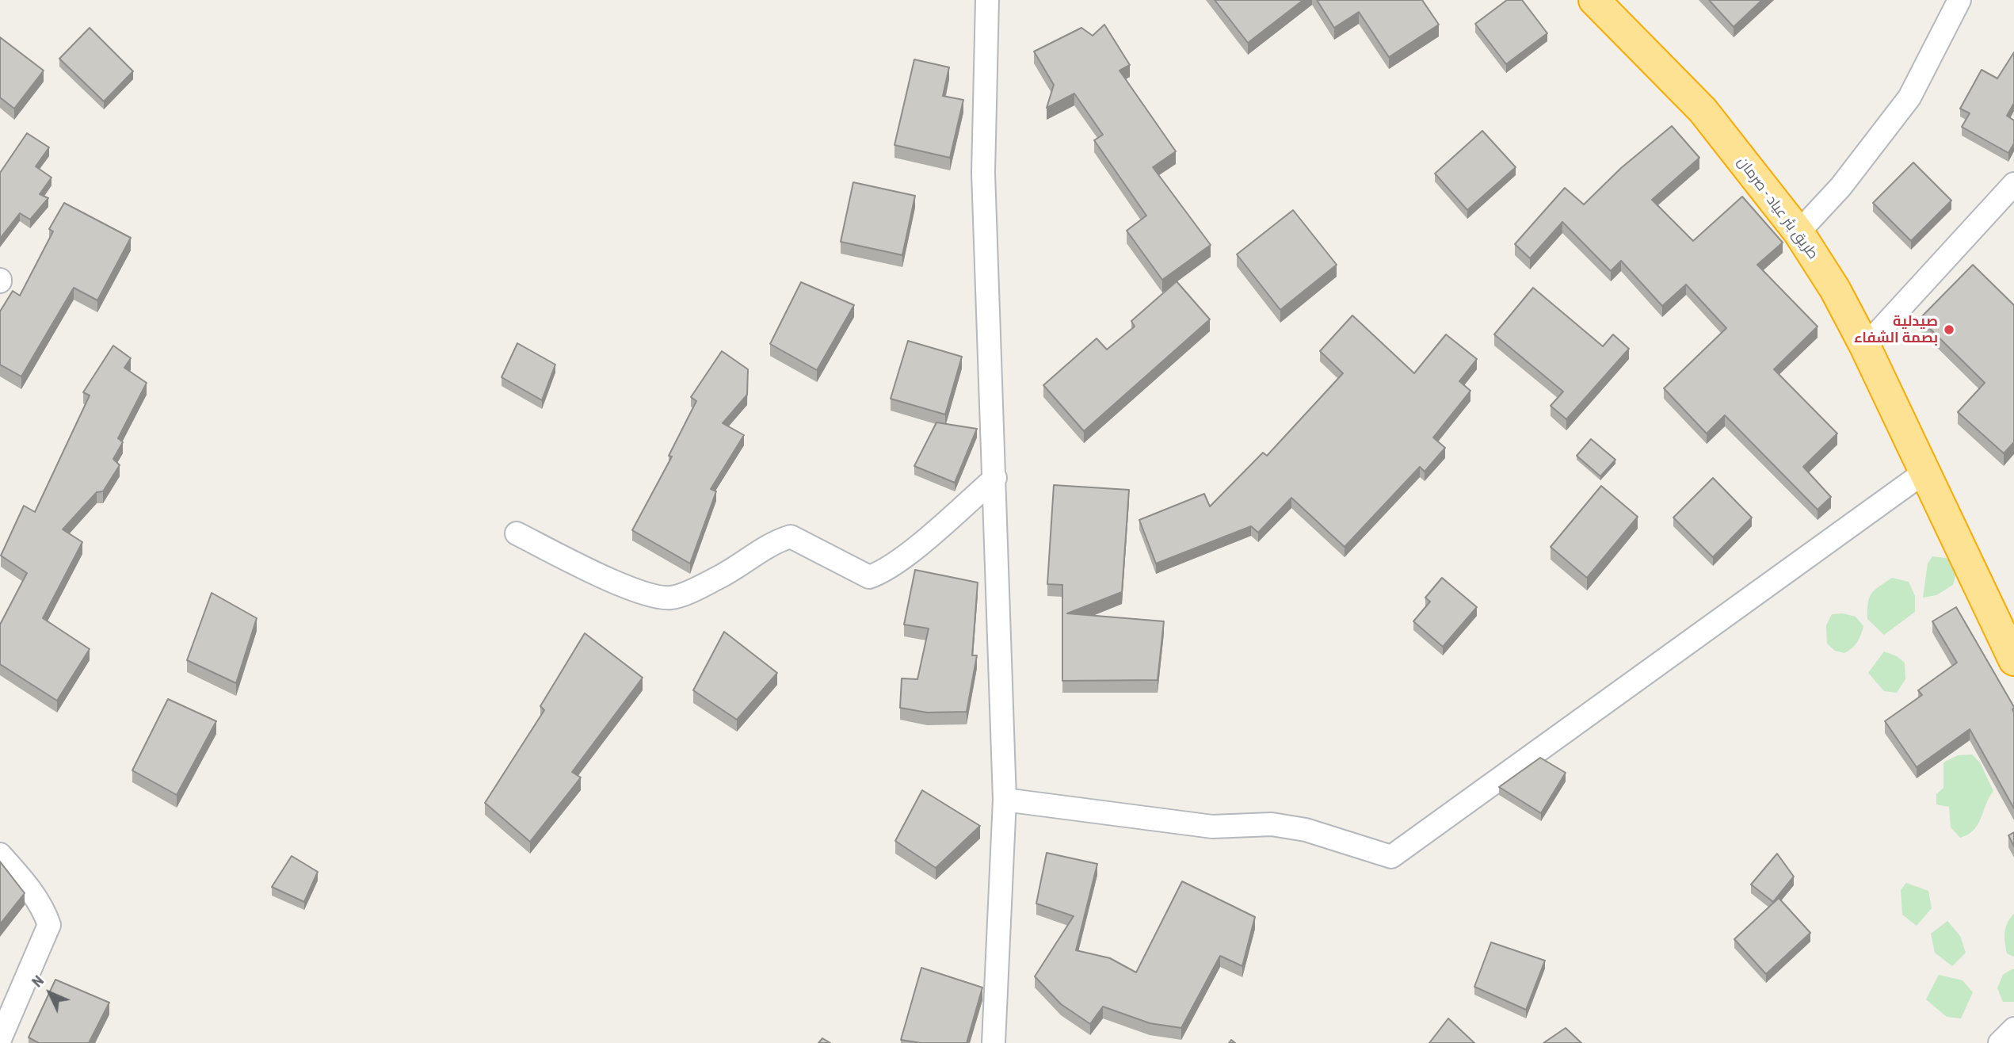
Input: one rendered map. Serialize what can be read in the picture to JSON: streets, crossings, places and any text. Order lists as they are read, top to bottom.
{
  "streets": {
    "highway": ["طريق بئر عياد - صرمان"]
  },
  "places": ["صيدلية بصمة الشفاء"],
  "north": "top left"
}
